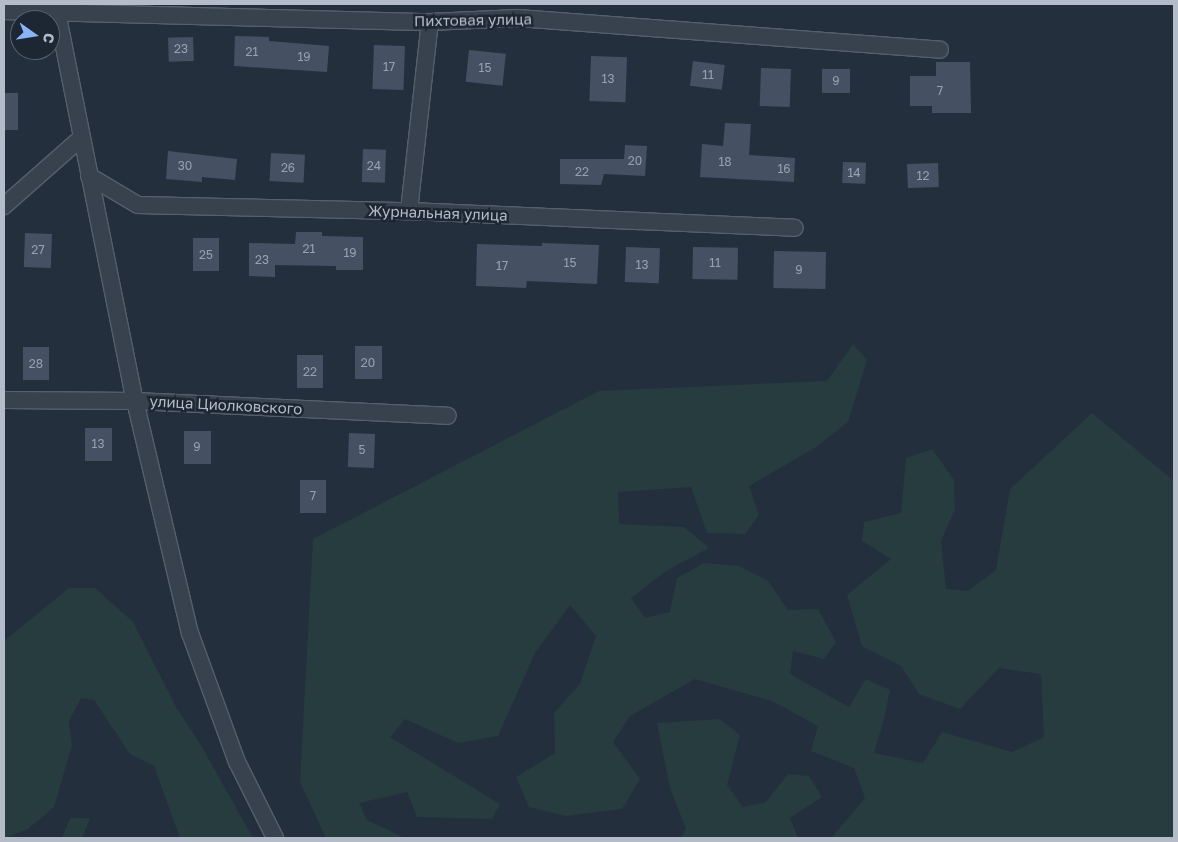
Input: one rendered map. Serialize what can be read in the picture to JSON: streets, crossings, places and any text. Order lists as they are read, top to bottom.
{
  "streets": {
    "street": ["Пихтовая улица", "Журнальная улица", "улица Циолковского"]
  },
  "house_numbers": [
    "23",
    "21",
    "19",
    "17",
    "15",
    "11",
    "13",
    "9",
    "7",
    "20",
    "18",
    "30",
    "24",
    "26",
    "16",
    "22",
    "14",
    "12",
    "21",
    "27",
    "19",
    "25",
    "23",
    "15",
    "11",
    "13",
    "17",
    "9",
    "20",
    "28",
    "22",
    "13",
    "9",
    "5",
    "7"
  ],
  "north": "right"
}
